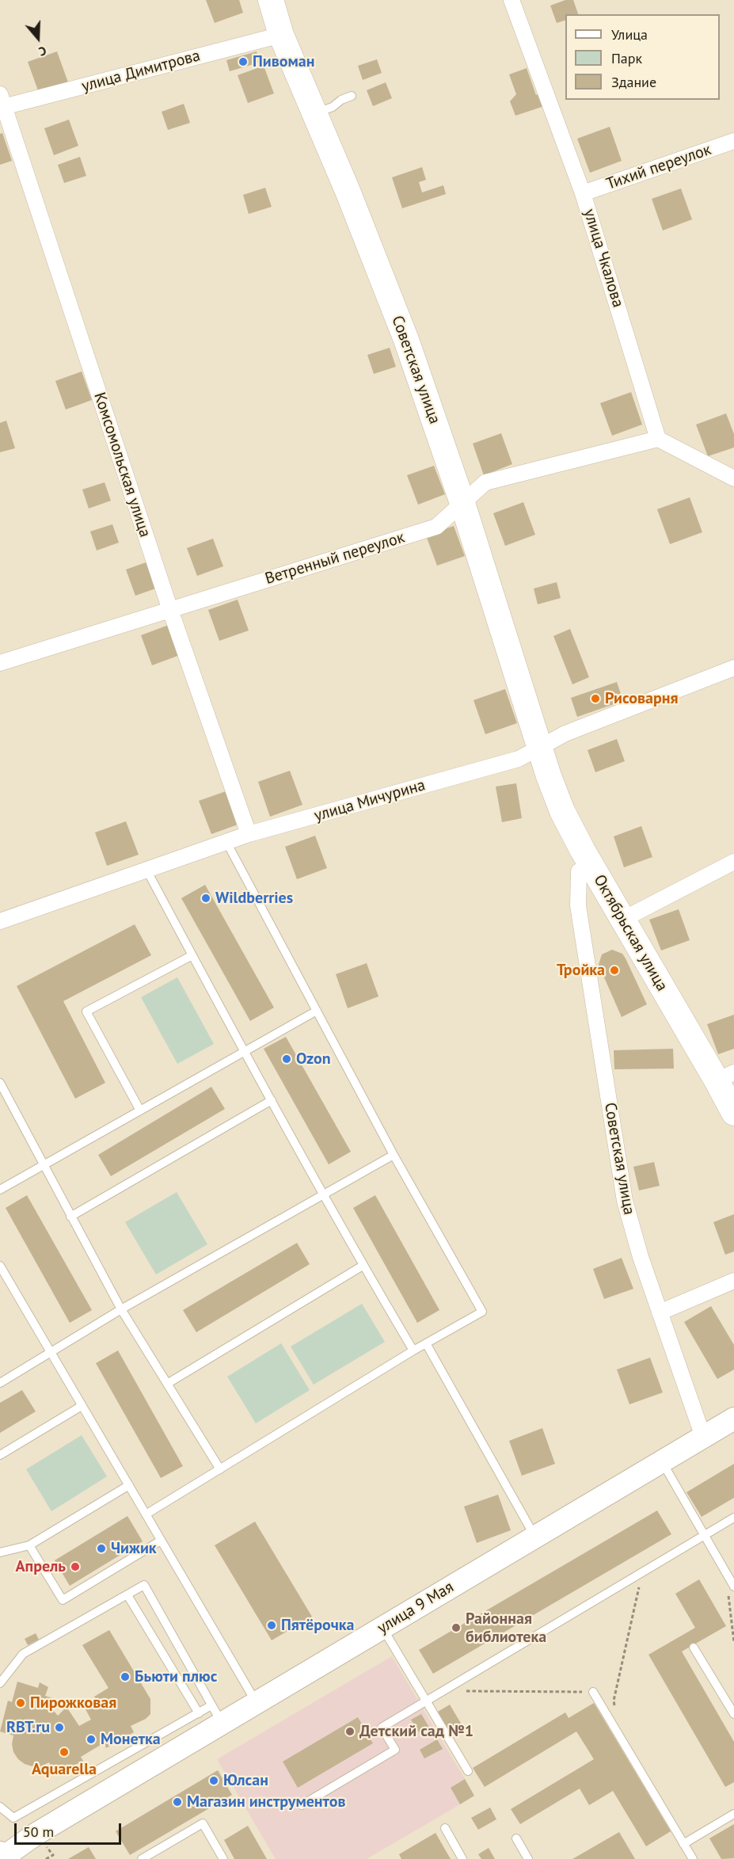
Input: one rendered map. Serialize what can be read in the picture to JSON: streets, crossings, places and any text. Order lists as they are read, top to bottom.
{
  "streets": {
    "main road": ["Советская улица", "Октябрьская улица", "улица 9 Мая"],
    "street": [
      "улица Димитрова",
      "Тихий переулок",
      "улица Чкалова",
      "Комсомольская улица",
      "Ветренный переулок",
      "улица Мичурина"
    ]
  },
  "crossings": [
    ["улица Димитрова", "Советская улица"],
    ["улица Димитрова", "Комсомольская улица"],
    ["Тихий переулок", "улица Чкалова"],
    ["улица Чкалова", "Ветренный переулок"],
    ["Советская улица", "Ветренный переулок"],
    ["Советская улица", "улица Мичурина"],
    ["Советская улица", "Октябрьская улица"],
    ["Советская улица", "улица 9 Мая"],
    ["Комсомольская улица", "Ветренный переулок"],
    ["Комсомольская улица", "улица Мичурина"],
    ["улица Мичурина", "Октябрьская улица"]
  ],
  "places": [
    "Пивоман",
    "Рисоварня",
    "Wildberries",
    "Тройка",
    "Ozon",
    "Чижик",
    "Апрель",
    "Пятёрочка",
    "Районная библиотека",
    "Бьюти плюс",
    "Пирожковая",
    "RBT.ru",
    "Детский сад №1",
    "Монетка",
    "Aquarella",
    "Юлсан",
    "Магазин инструментов"
  ],
  "legend": ["Улица", "Парк", "Здание"],
  "scale_bar": "50 m",
  "north": "bottom"
}
